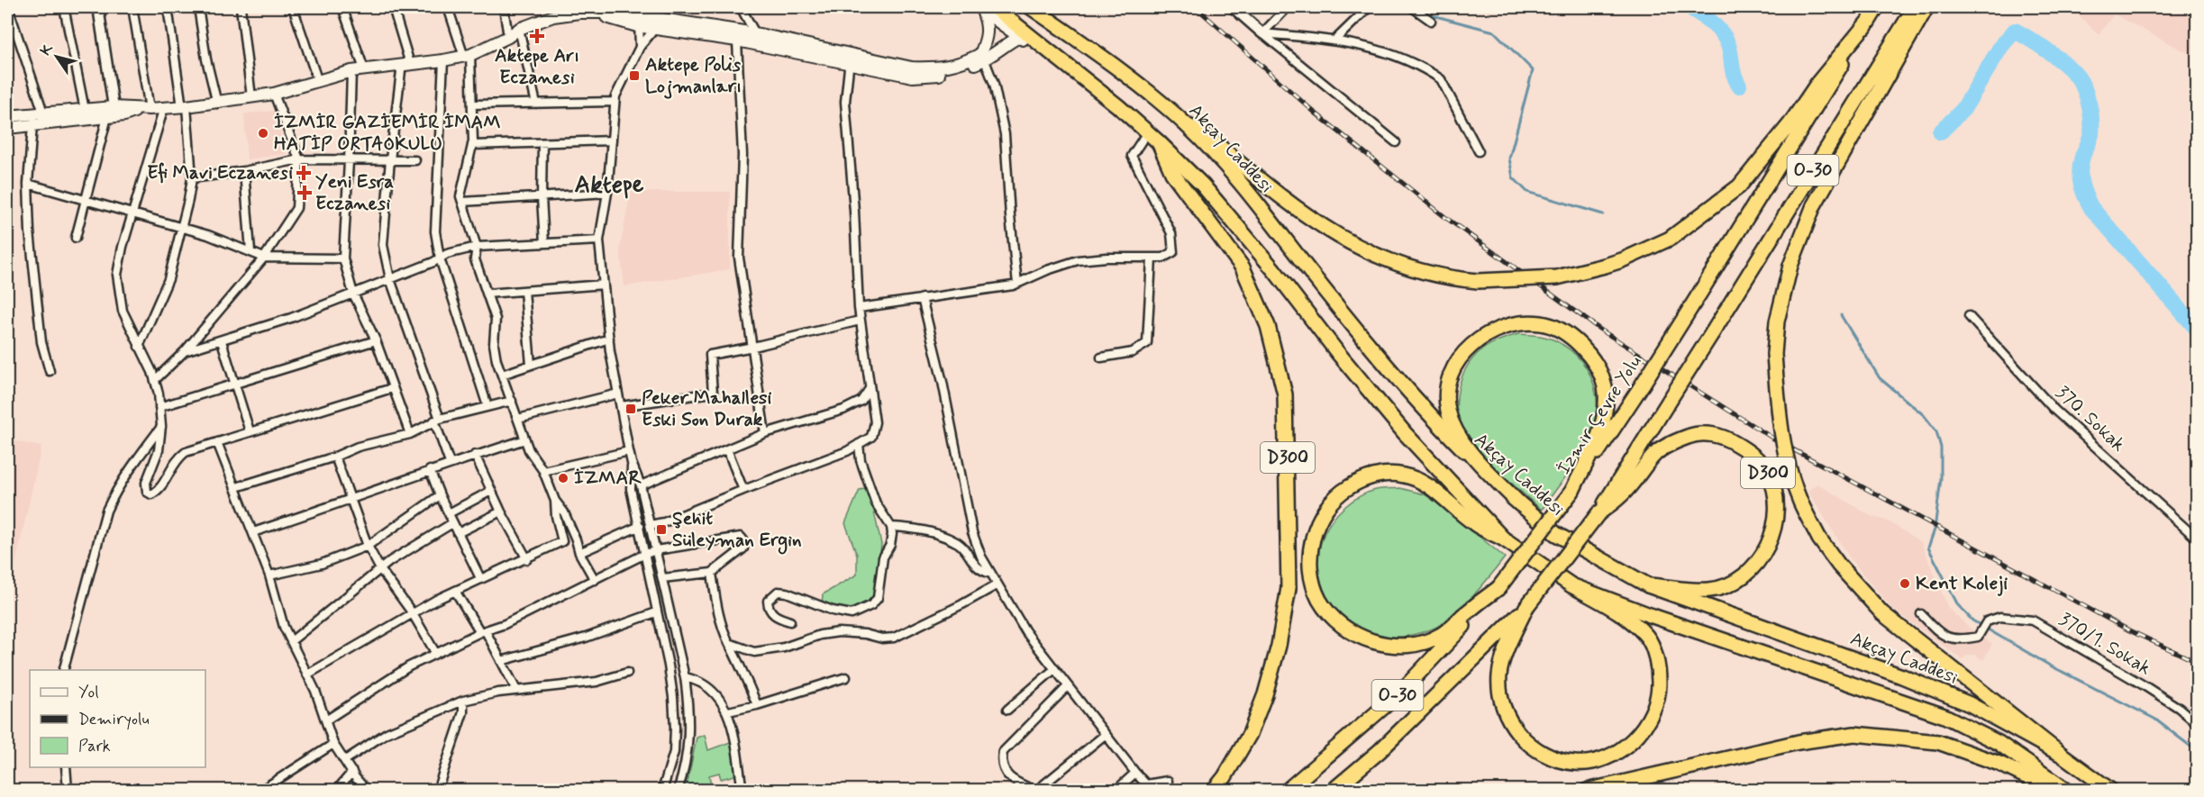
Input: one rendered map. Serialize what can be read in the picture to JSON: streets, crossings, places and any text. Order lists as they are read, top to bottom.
{
  "streets": {
    "highway": [
      "Akçay Caddesi",
      "O-30",
      "İzmir Çevre Yolu",
      "D300"
    ],
    "street": ["370. Sokak", "370/1. Sokak"]
  },
  "crossings": [
    ["Akçay Caddesi", "D300"],
    ["O-30", "D300"]
  ],
  "districts": ["Aktepe"],
  "places": {
    "health": ["Aktepe Arı Eczanesi", "Efi Mavi Eczanesi", "Yeni Esra Eczanesi"],
    "transit": ["Aktepe Polis Lojmanları", "Peker Mahallesi Eski Son Durak", "Şehit Süleyman Ergin"],
    "other": ["İZMİR GAZİEMİR İMAM HATİP ORTAOKULU", "İZMAR", "Kent Koleji"]
  },
  "legend": ["Yol", "Demiryolu", "Park"],
  "north": "top left"
}
